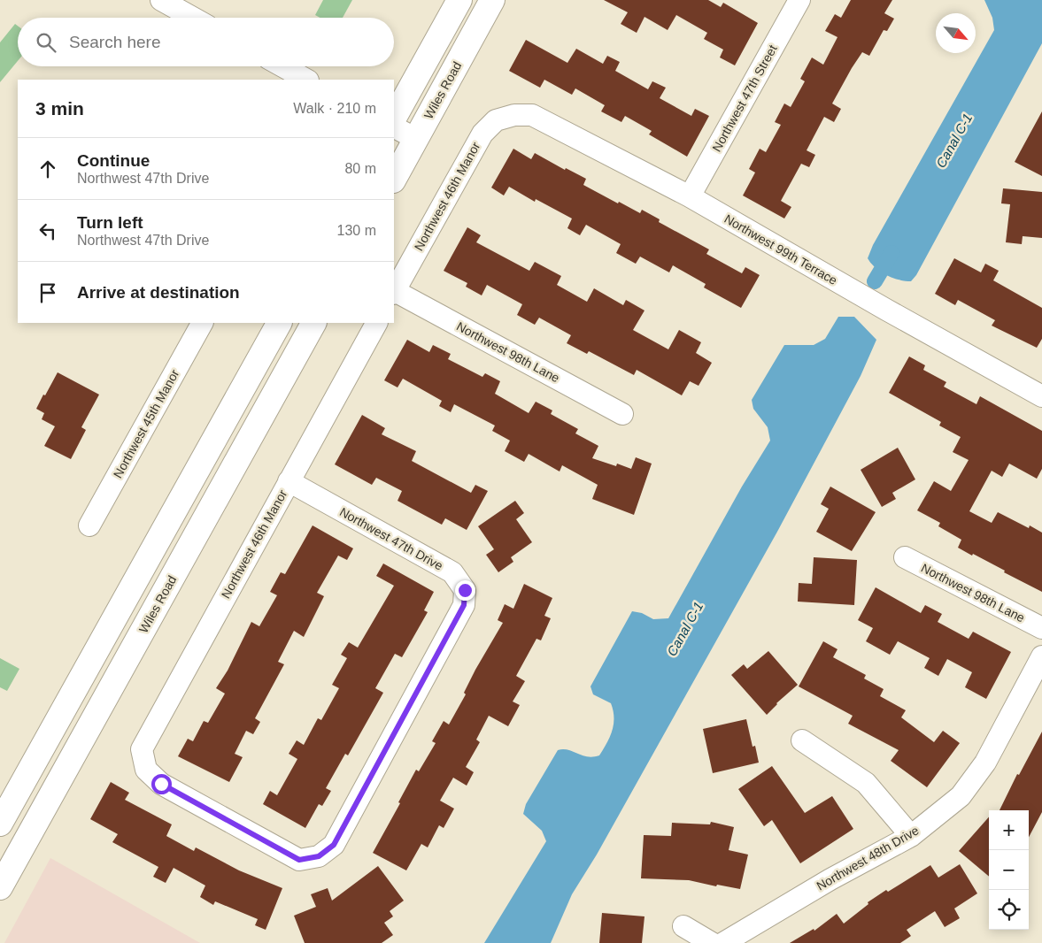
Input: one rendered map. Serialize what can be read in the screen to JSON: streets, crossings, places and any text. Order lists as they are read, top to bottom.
{
  "streets": {
    "main road": ["Wiles Road"],
    "street": [
      "Northwest 47th Street",
      "Northwest 46th Manor",
      "Northwest 99th Terrace",
      "Northwest 98th Lane",
      "Northwest 45th Manor",
      "Northwest 47th Drive",
      "Northwest 48th Drive"
    ]
  },
  "crossings": [
    ["Northwest 47th Street", "Northwest 99th Terrace"],
    ["Northwest 46th Manor", "Northwest 99th Terrace"],
    ["Northwest 46th Manor", "Northwest 98th Lane"],
    ["Northwest 46th Manor", "Northwest 47th Drive"]
  ],
  "water": ["Canal C-1"],
  "north": "bottom right",
  "page": {
    "search": "Search here",
    "heading": ["3 min", "Walk · 210 m"],
    "list": [
      ["Continue", "Northwest 47th Drive", "80 m"],
      ["Turn left", "Northwest 47th Drive", "130 m"],
      "Arrive at destination"
    ],
    "map_buttons": ["+", "−"]
  }
}
